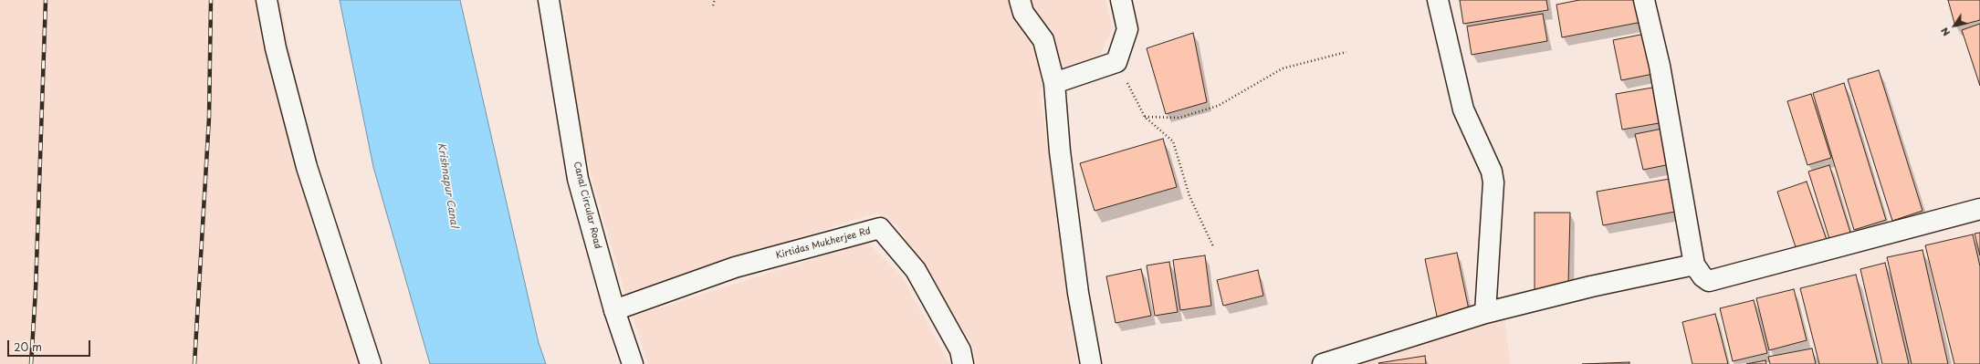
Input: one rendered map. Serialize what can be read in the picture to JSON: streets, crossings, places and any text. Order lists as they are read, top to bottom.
{
  "streets": {
    "street": ["Canal Circular Road", "Kirtidas Mukherjee Rd"]
  },
  "crossings": [
    ["Canal Circular Road", "Kirtidas Mukherjee Rd"]
  ],
  "water": ["Krishnapur Canal"],
  "scale_bar": "20 m",
  "north": "bottom left"
}
